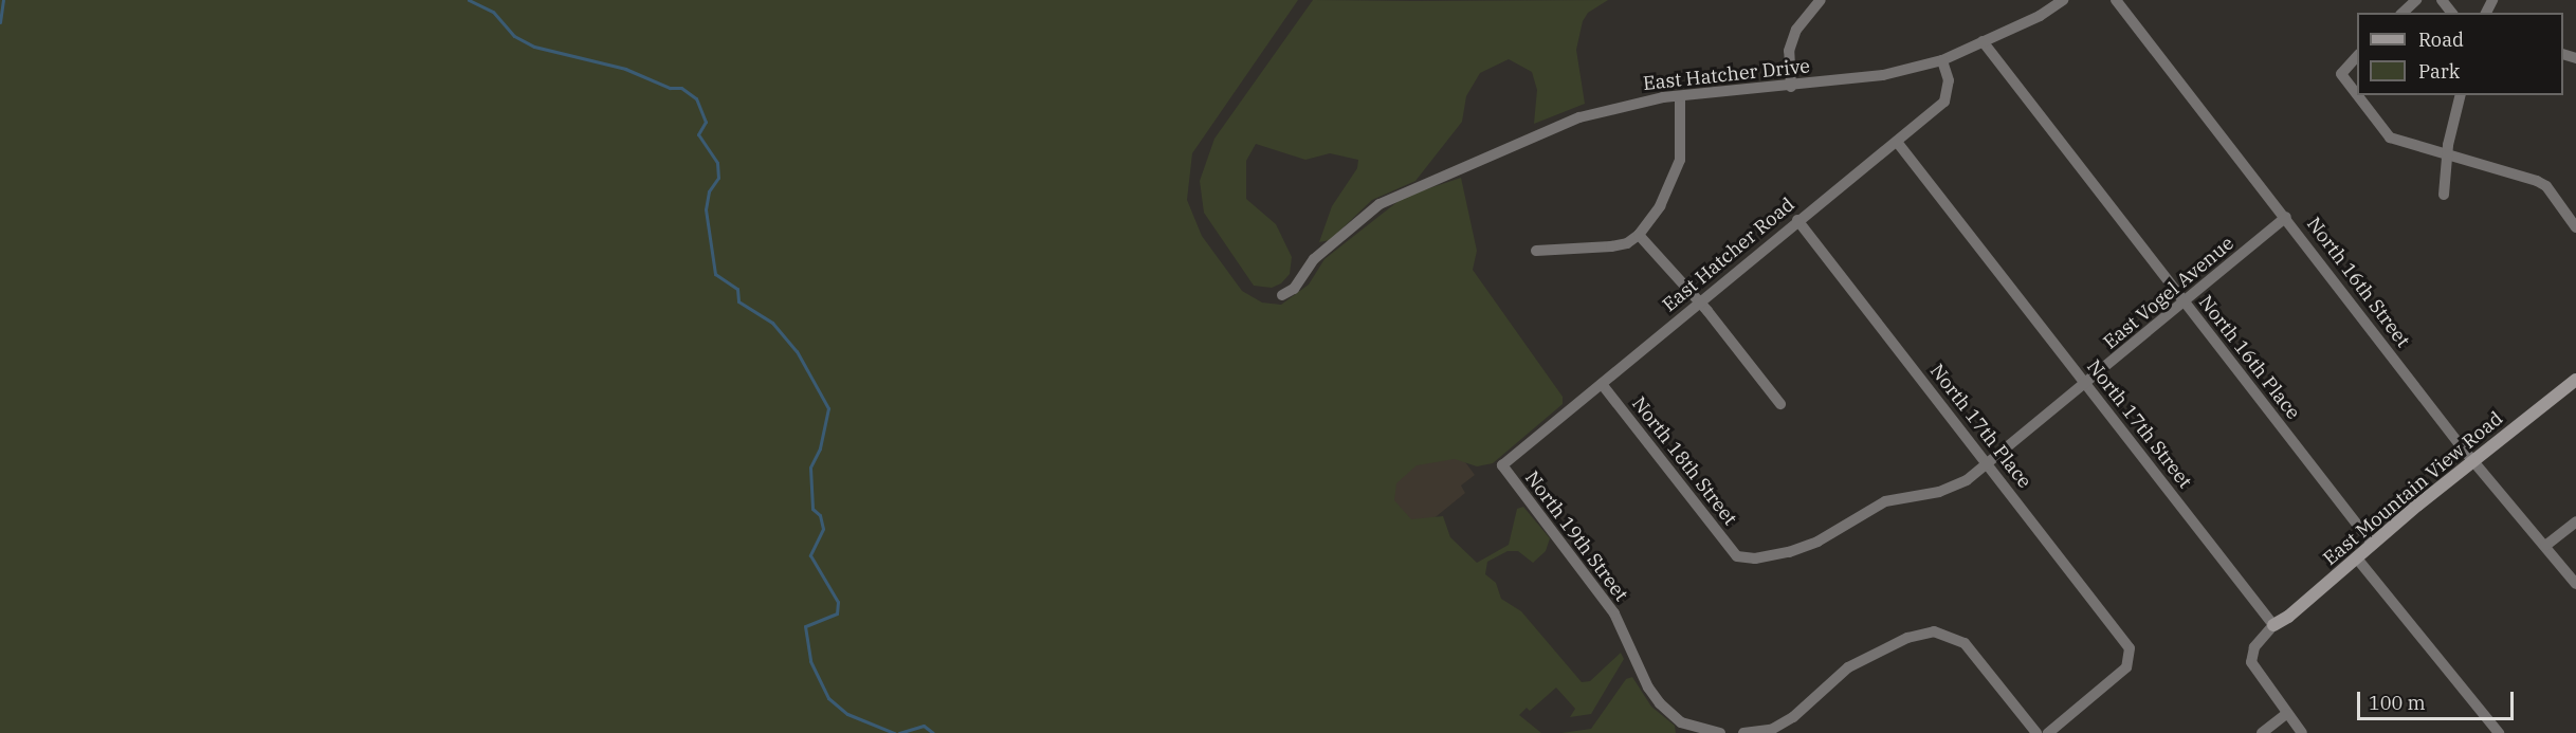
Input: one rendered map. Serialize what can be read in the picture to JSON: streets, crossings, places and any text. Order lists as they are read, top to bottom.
{
  "streets": {
    "street": [
      "East Hatcher Drive",
      "East Hatcher Road",
      "North 16th Street",
      "East Vogel Avenue",
      "North 16th Place",
      "North 17th Street",
      "North 17th Place",
      "North 18th Street",
      "East Mountain View Road",
      "North 19th Street"
    ]
  },
  "crossings": [
    ["East Hatcher Drive", "East Hatcher Road"],
    ["East Hatcher Drive", "North 16th Place"],
    ["East Hatcher Road", "North 17th Street"],
    ["East Hatcher Road", "North 17th Place"],
    ["East Hatcher Road", "North 18th Street"],
    ["East Hatcher Road", "North 19th Street"],
    ["North 16th Street", "East Vogel Avenue"],
    ["North 16th Street", "East Mountain View Road"],
    ["East Vogel Avenue", "North 16th Place"],
    ["East Vogel Avenue", "North 17th Street"],
    ["East Vogel Avenue", "North 17th Place"],
    ["East Vogel Avenue", "North 18th Street"],
    ["North 16th Place", "East Mountain View Road"],
    ["North 17th Street", "East Mountain View Road"]
  ],
  "legend": ["Road", "Park"],
  "scale_bar": "100 m"
}
